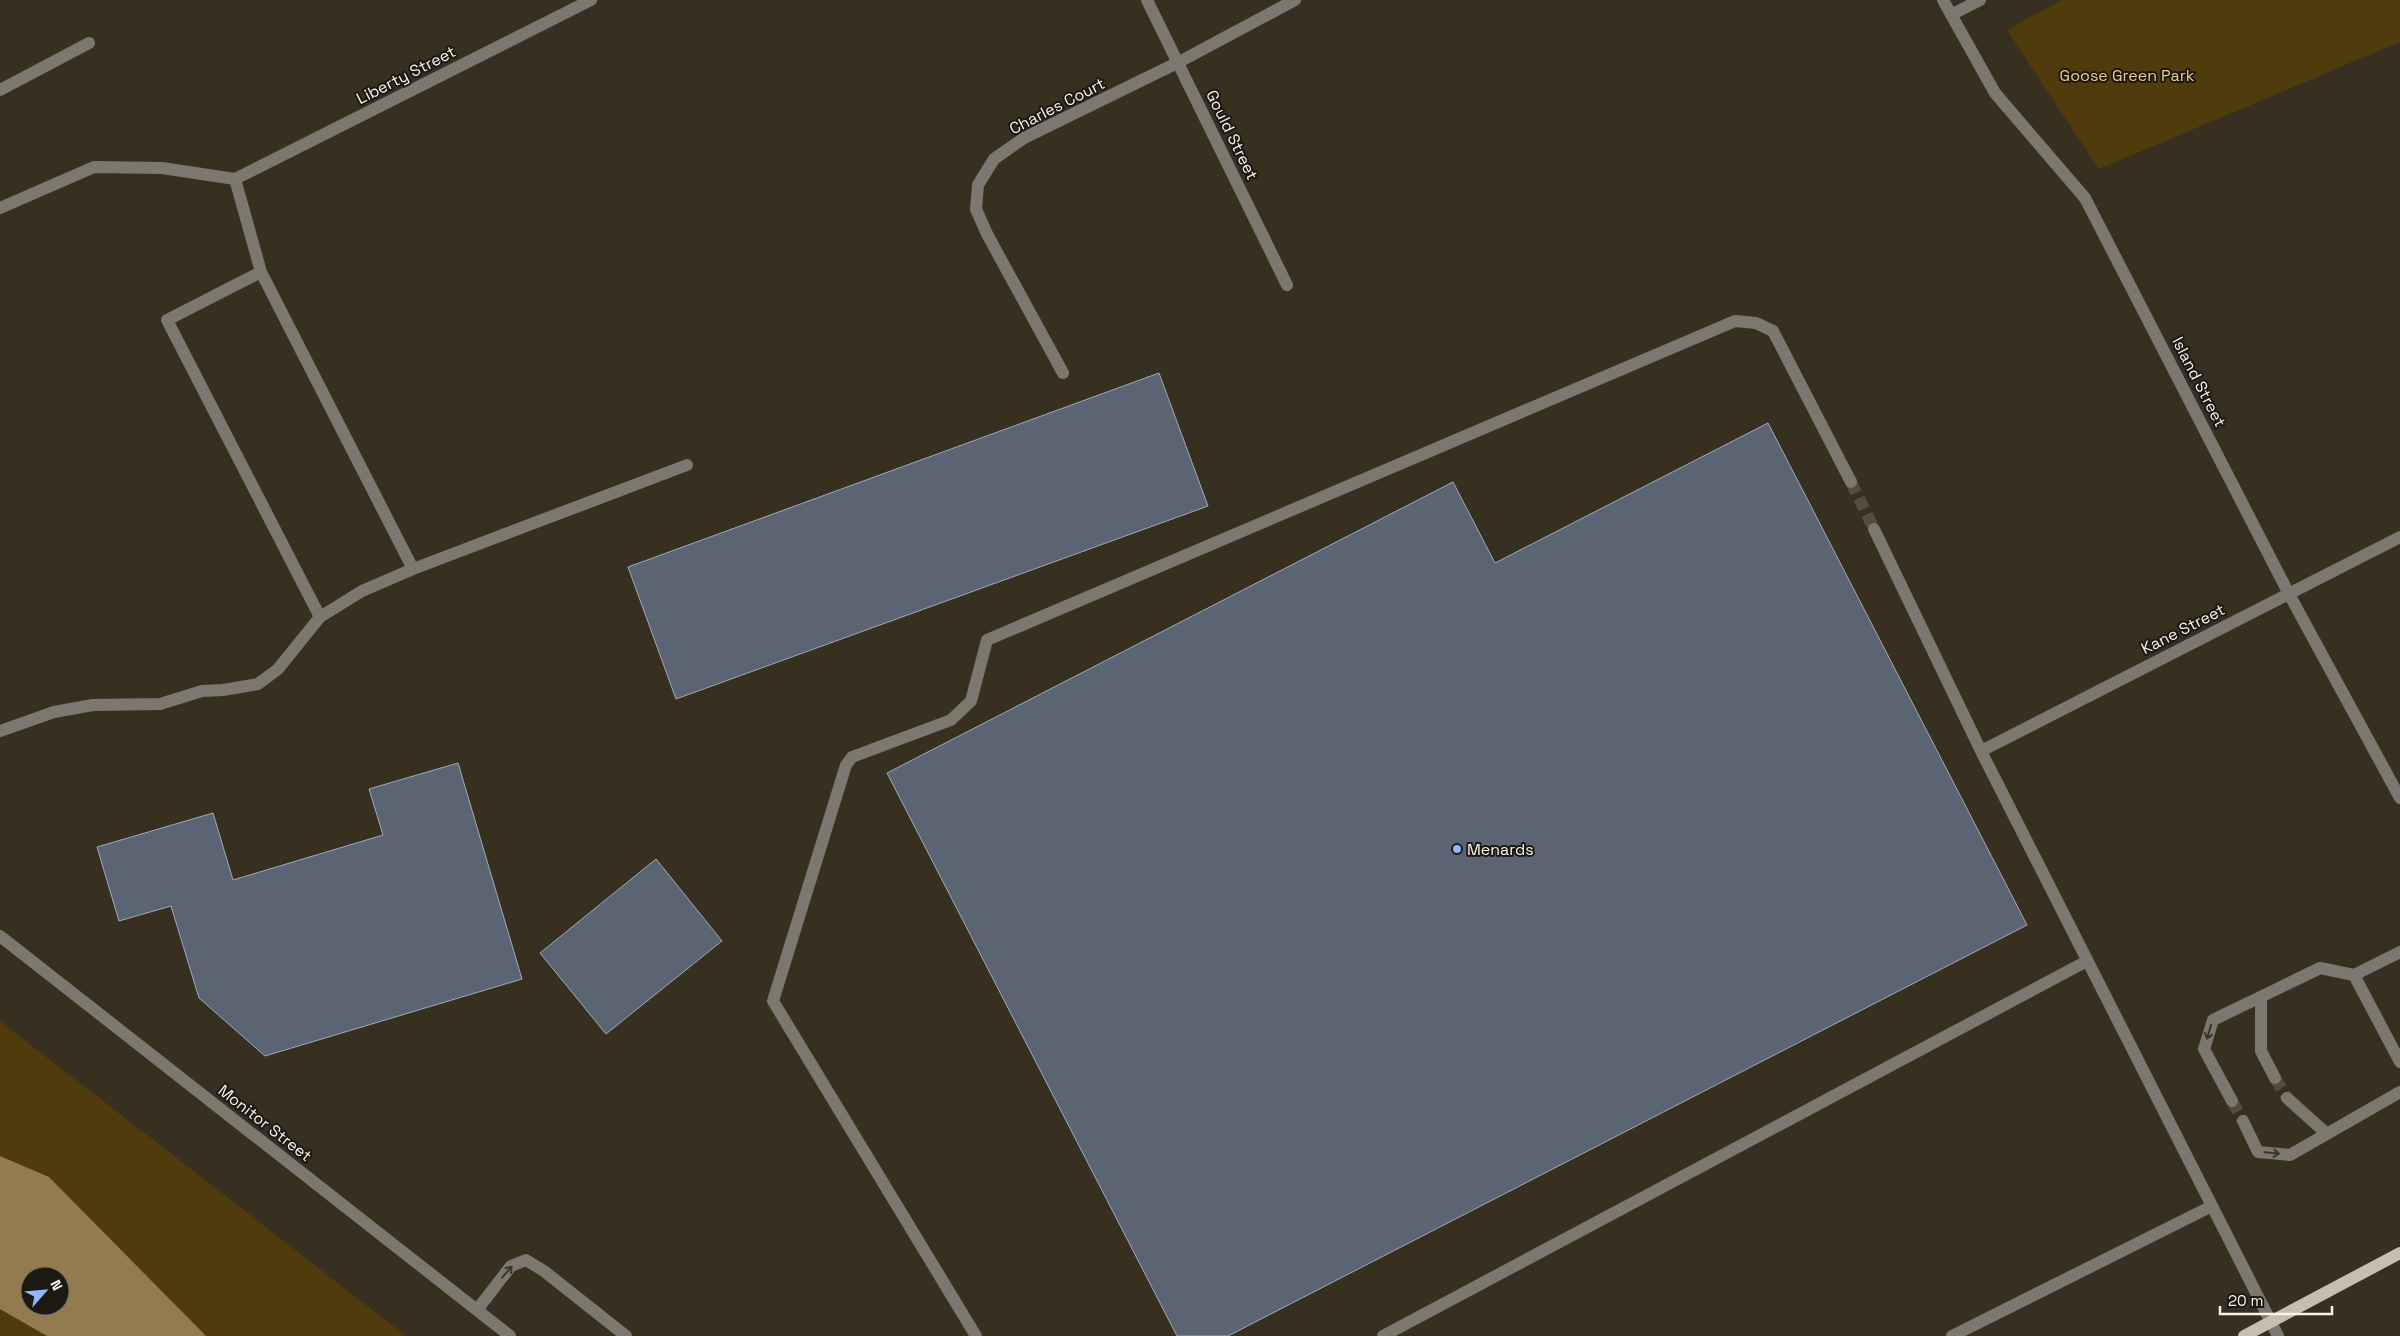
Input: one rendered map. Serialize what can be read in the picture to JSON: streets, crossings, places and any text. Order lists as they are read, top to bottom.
{
  "streets": {
    "street": [
      "Liberty Street",
      "Charles Court",
      "Gould Street",
      "Island Street",
      "Kane Street",
      "Monitor Street"
    ]
  },
  "crossings": [
    ["Charles Court", "Gould Street"],
    ["Island Street", "Kane Street"]
  ],
  "parks": ["Goose Green Park"],
  "places": ["Menards"],
  "scale_bar": "20 m",
  "north": "top right"
}
